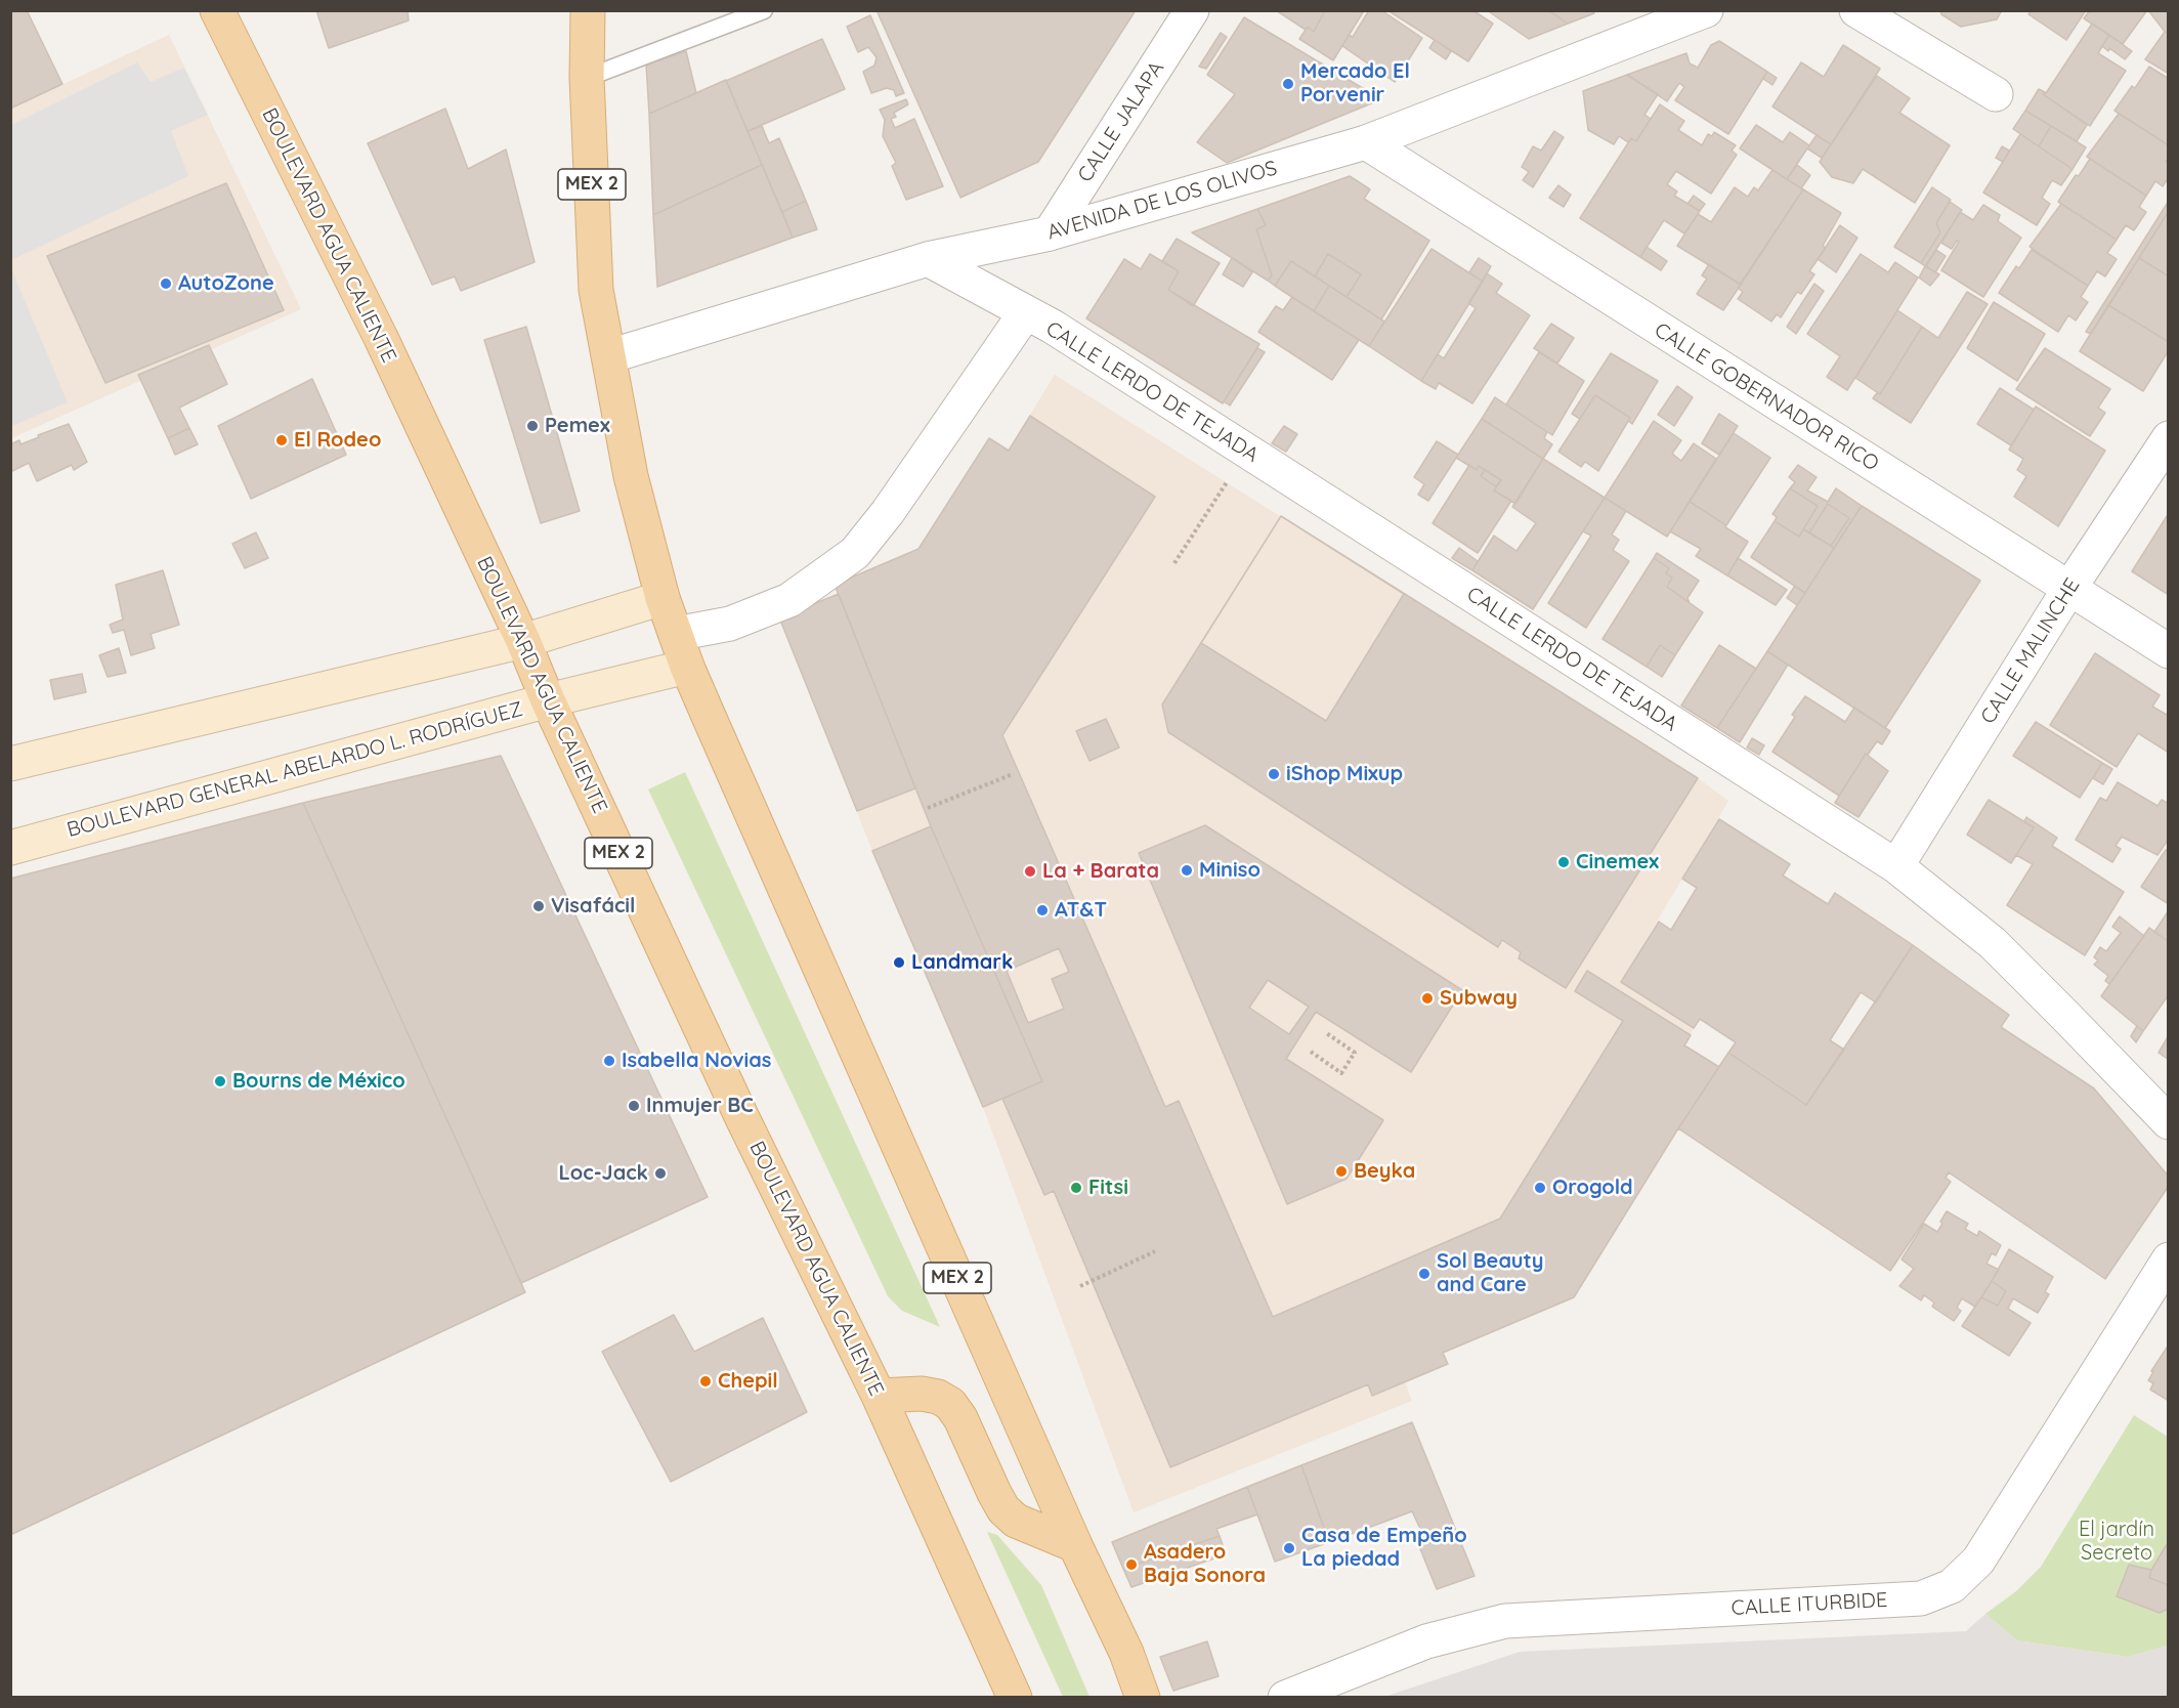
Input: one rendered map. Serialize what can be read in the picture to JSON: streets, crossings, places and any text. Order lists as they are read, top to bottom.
{
  "streets": {
    "main road": ["MEX 2", "BOULEVARD AGUA CALIENTE", "BOULEVARD GENERAL ABELARDO L. RODRÍGUEZ"],
    "street": [
      "CALLE JALAPA",
      "AVENIDA DE LOS OLIVOS",
      "CALLE LERDO DE TEJADA",
      "CALLE GOBERNADOR RICO",
      "CALLE MALINCHE",
      "CALLE ITURBIDE"
    ]
  },
  "crossings": [
    ["CALLE JALAPA", "AVENIDA DE LOS OLIVOS"],
    ["MEX 2", "AVENIDA DE LOS OLIVOS"],
    ["MEX 2", "BOULEVARD GENERAL ABELARDO L. RODRÍGUEZ"],
    ["AVENIDA DE LOS OLIVOS", "CALLE LERDO DE TEJADA"],
    ["AVENIDA DE LOS OLIVOS", "CALLE GOBERNADOR RICO"],
    ["BOULEVARD AGUA CALIENTE", "BOULEVARD GENERAL ABELARDO L. RODRÍGUEZ"],
    ["CALLE LERDO DE TEJADA", "CALLE MALINCHE"],
    ["CALLE GOBERNADOR RICO", "CALLE MALINCHE"]
  ],
  "parks": ["El jardín Secreto"],
  "places": [
    "Mercado El Porvenir",
    "AutoZone",
    "Pemex",
    "El Rodeo",
    "iShop Mixup",
    "Cinemex",
    "Miniso",
    "La + Barata",
    "Visafácil",
    "AT&T",
    "Landmark",
    "Subway",
    "Isabella Novias",
    "Bourns de México",
    "Inmujer BC",
    "Beyka",
    "Loc-Jack",
    "Fitsi",
    "Orogold",
    "Sol Beauty and Care",
    "Chepil",
    "Casa de Empeño La piedad",
    "Asadero Baja Sonora"
  ]
}
